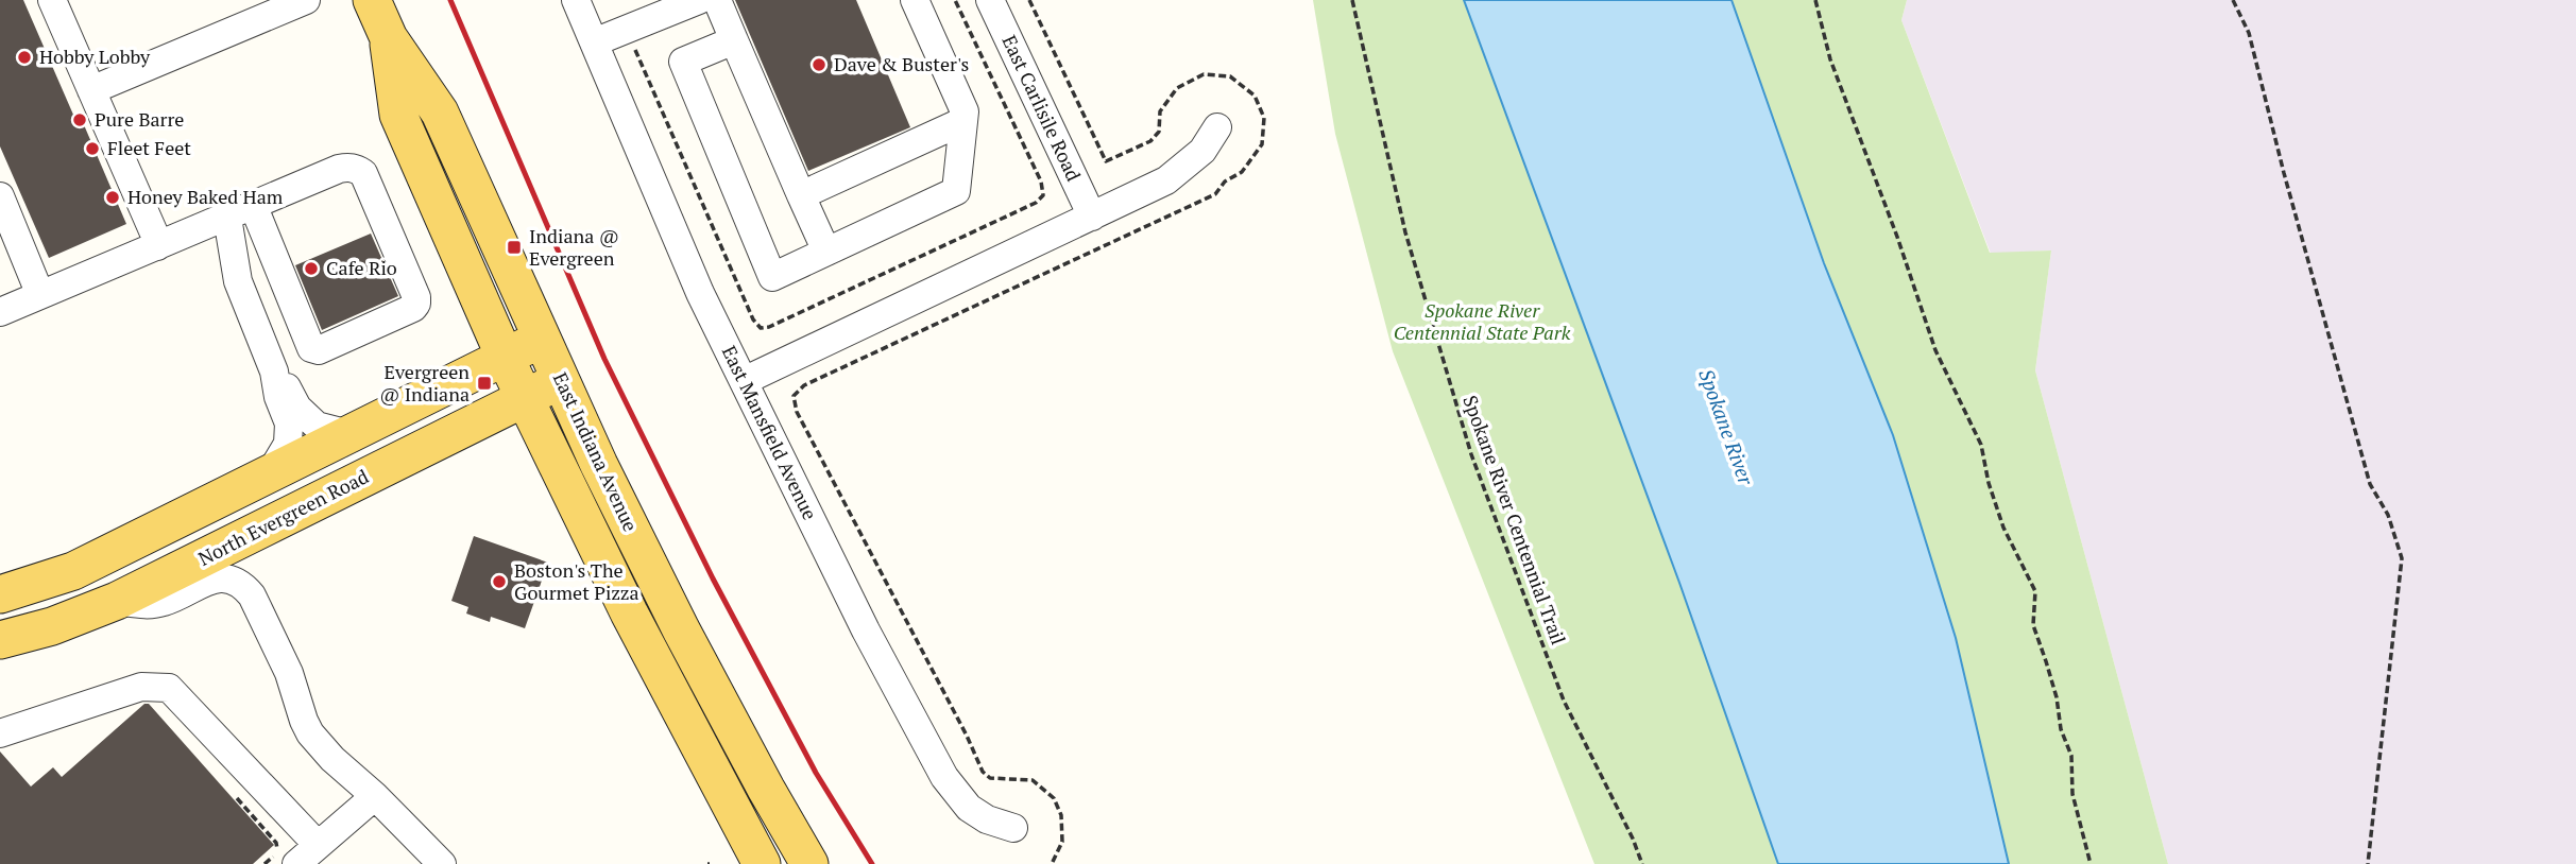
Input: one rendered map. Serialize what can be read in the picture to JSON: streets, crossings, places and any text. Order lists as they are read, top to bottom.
{
  "streets": {
    "main road": ["East Indiana Avenue", "North Evergreen Road"],
    "street": ["East Carlisile Road", "East Mansfield Avenue"],
    "path": ["Spokane River Centennial Trail"]
  },
  "crossings": [
    ["East Indiana Avenue", "North Evergreen Road"]
  ],
  "water": ["Spokane River"],
  "parks": ["Spokane River Centennial State Park"],
  "places": {
    "other": [
      "Hobby Lobby",
      "Dave & Buster's",
      "Pure Barre",
      "Fleet Feet",
      "Honey Baked Ham",
      "Cafe Rio",
      "Boston's The Gourmet Pizza"
    ],
    "transit": ["Indiana @ Evergreen", "Evergreen @ Indiana"]
  }
}
